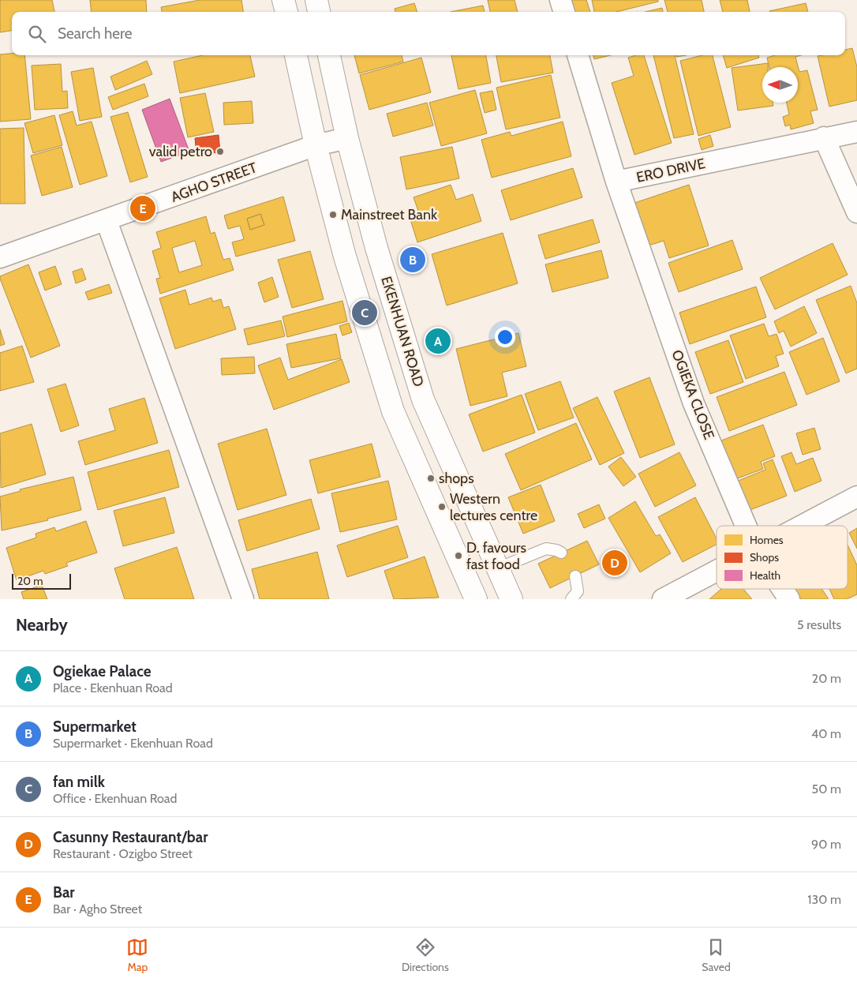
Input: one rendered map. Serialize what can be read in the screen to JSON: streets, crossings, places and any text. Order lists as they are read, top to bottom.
{
  "streets": {
    "main road": ["EKENHUAN ROAD"],
    "street": ["ERO DRIVE", "AGHO STREET", "OGIEKA CLOSE"]
  },
  "crossings": [
    ["ERO DRIVE", "OGIEKA CLOSE"],
    ["AGHO STREET", "EKENHUAN ROAD"]
  ],
  "places": [
    "valid petro",
    "Mainstreet Bank",
    "shops",
    "Western lectures centre",
    "D. favours fast food"
  ],
  "legend": ["Homes", "Shops", "Health"],
  "scale_bar": "20 m",
  "north": "left",
  "page": {
    "search": "Search here",
    "pins": [
      "E",
      "B",
      "C",
      "A",
      "D"
    ],
    "scale": "20 m",
    "heading": ["Nearby", "5 results"],
    "list": [
      {
        "mark": "A",
        "name": "Ogiekae Palace",
        "note": "Place · Ekenhuan Road",
        "value": "20 m"
      },
      {
        "mark": "B",
        "name": "Supermarket",
        "note": "Supermarket · Ekenhuan Road",
        "value": "40 m"
      },
      {
        "mark": "C",
        "name": "fan milk",
        "note": "Office · Ekenhuan Road",
        "value": "50 m"
      },
      {
        "mark": "D",
        "name": "Casunny Restaurant/bar",
        "note": "Restaurant · Ozigbo Street",
        "value": "90 m"
      },
      {
        "mark": "E",
        "name": "Bar",
        "note": "Bar · Agho Street",
        "value": "130 m"
      }
    ],
    "nav": ["Map", "Directions", "Saved"]
  }
}
